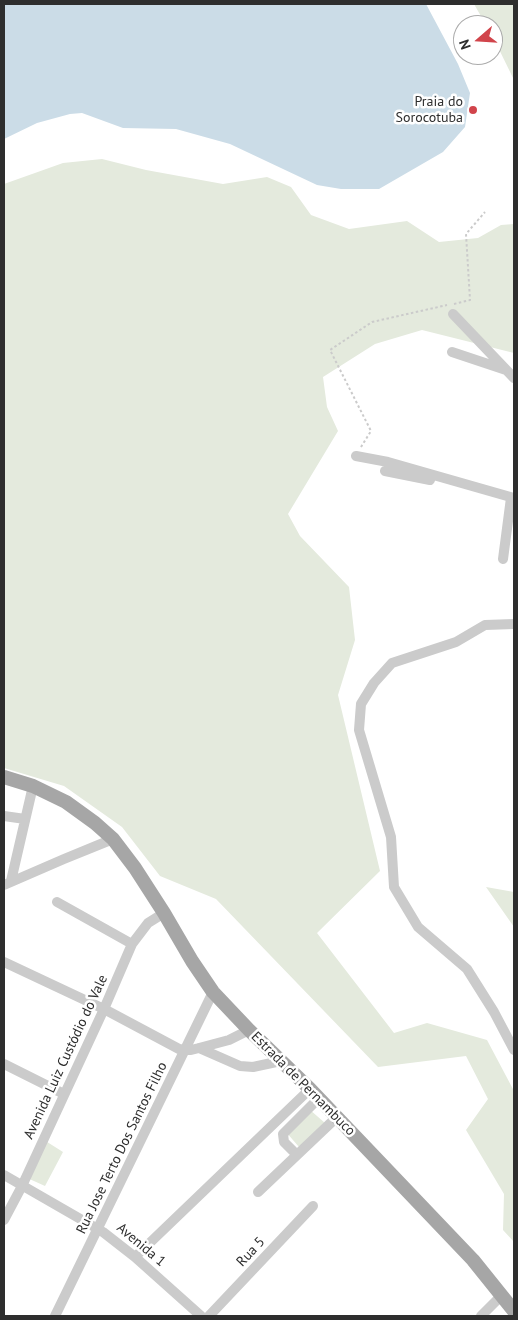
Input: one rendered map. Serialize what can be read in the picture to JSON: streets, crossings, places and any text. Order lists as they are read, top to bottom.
{
  "streets": {
    "main road": ["Estrada de Pernambuco"],
    "street": [
      "Avenida Luiz Custódio do Vale",
      "Rua Jose Terto Dos Santos Filho",
      "Avenida 1",
      "Rua 5"
    ]
  },
  "crossings": [
    ["Avenida Luiz Custódio do Vale", "Estrada de Pernambuco"],
    ["Avenida Luiz Custódio do Vale", "Avenida 1"],
    ["Estrada de Pernambuco", "Rua Jose Terto Dos Santos Filho"],
    ["Rua Jose Terto Dos Santos Filho", "Avenida 1"]
  ],
  "places": ["Praia do Sorocotuba"],
  "north": "left"
}
